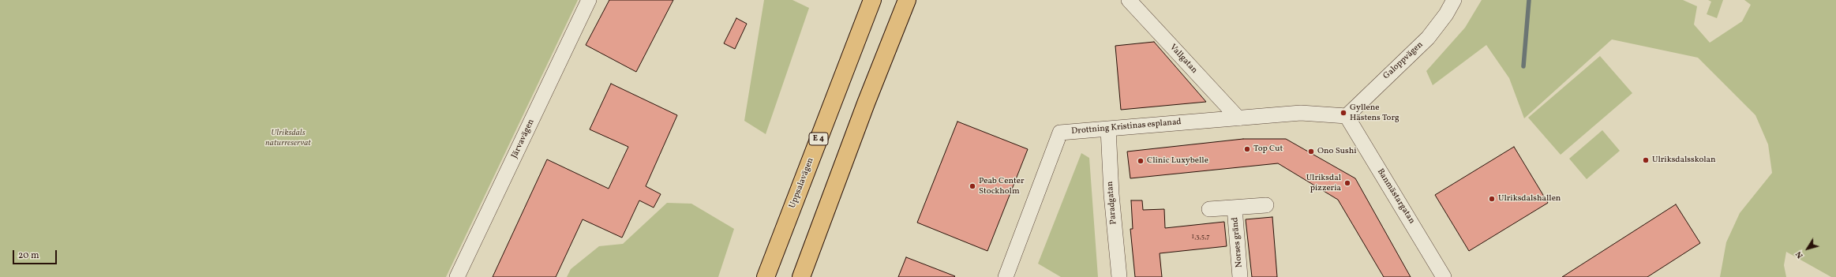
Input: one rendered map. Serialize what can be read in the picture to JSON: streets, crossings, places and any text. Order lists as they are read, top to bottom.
{
  "streets": {
    "highway": ["E 4", "Uppsalavägen"],
    "street": [
      "Vallgatan",
      "Galoppvägen",
      "Drottning Kristinas esplanad",
      "Järvavägen",
      "Banmästargatan",
      "Paradgatan",
      "Norses gränd"
    ]
  },
  "crossings": [
    ["Vallgatan", "Drottning Kristinas esplanad"],
    ["Galoppvägen", "Drottning Kristinas esplanad"],
    ["Galoppvägen", "Banmästargatan"],
    ["Drottning Kristinas esplanad", "Banmästargatan"],
    ["Drottning Kristinas esplanad", "Paradgatan"]
  ],
  "parks": ["Ulriksdals naturreservat"],
  "places": [
    "Gyllene Hästens Torg",
    "Top Cut",
    "Ono Sushi",
    "Ulriksdalsskolan",
    "Clinic Luxybelle",
    "Ulriksdal pizzeria",
    "Peab Center Stockholm",
    "Ulriksdalshallen"
  ],
  "house_numbers": ["1,3,5,7"],
  "scale_bar": "20 m",
  "north": "bottom left"
}
